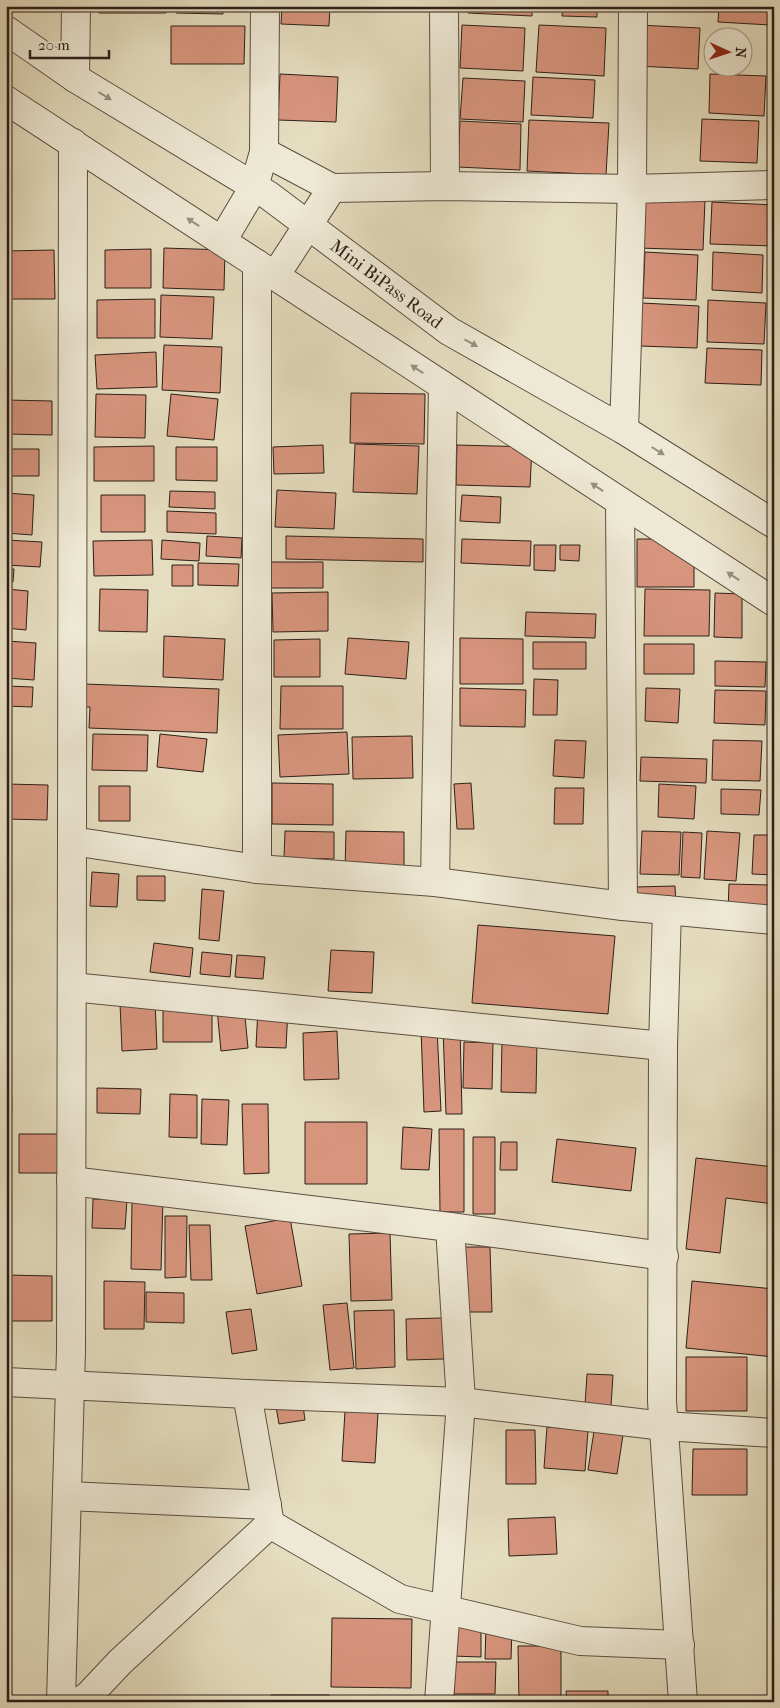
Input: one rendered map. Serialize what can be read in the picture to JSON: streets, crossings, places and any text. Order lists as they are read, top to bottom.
{
  "streets": {
    "street": ["Mini BiPass Road"]
  },
  "scale_bar": "20 m",
  "north": "right"
}
